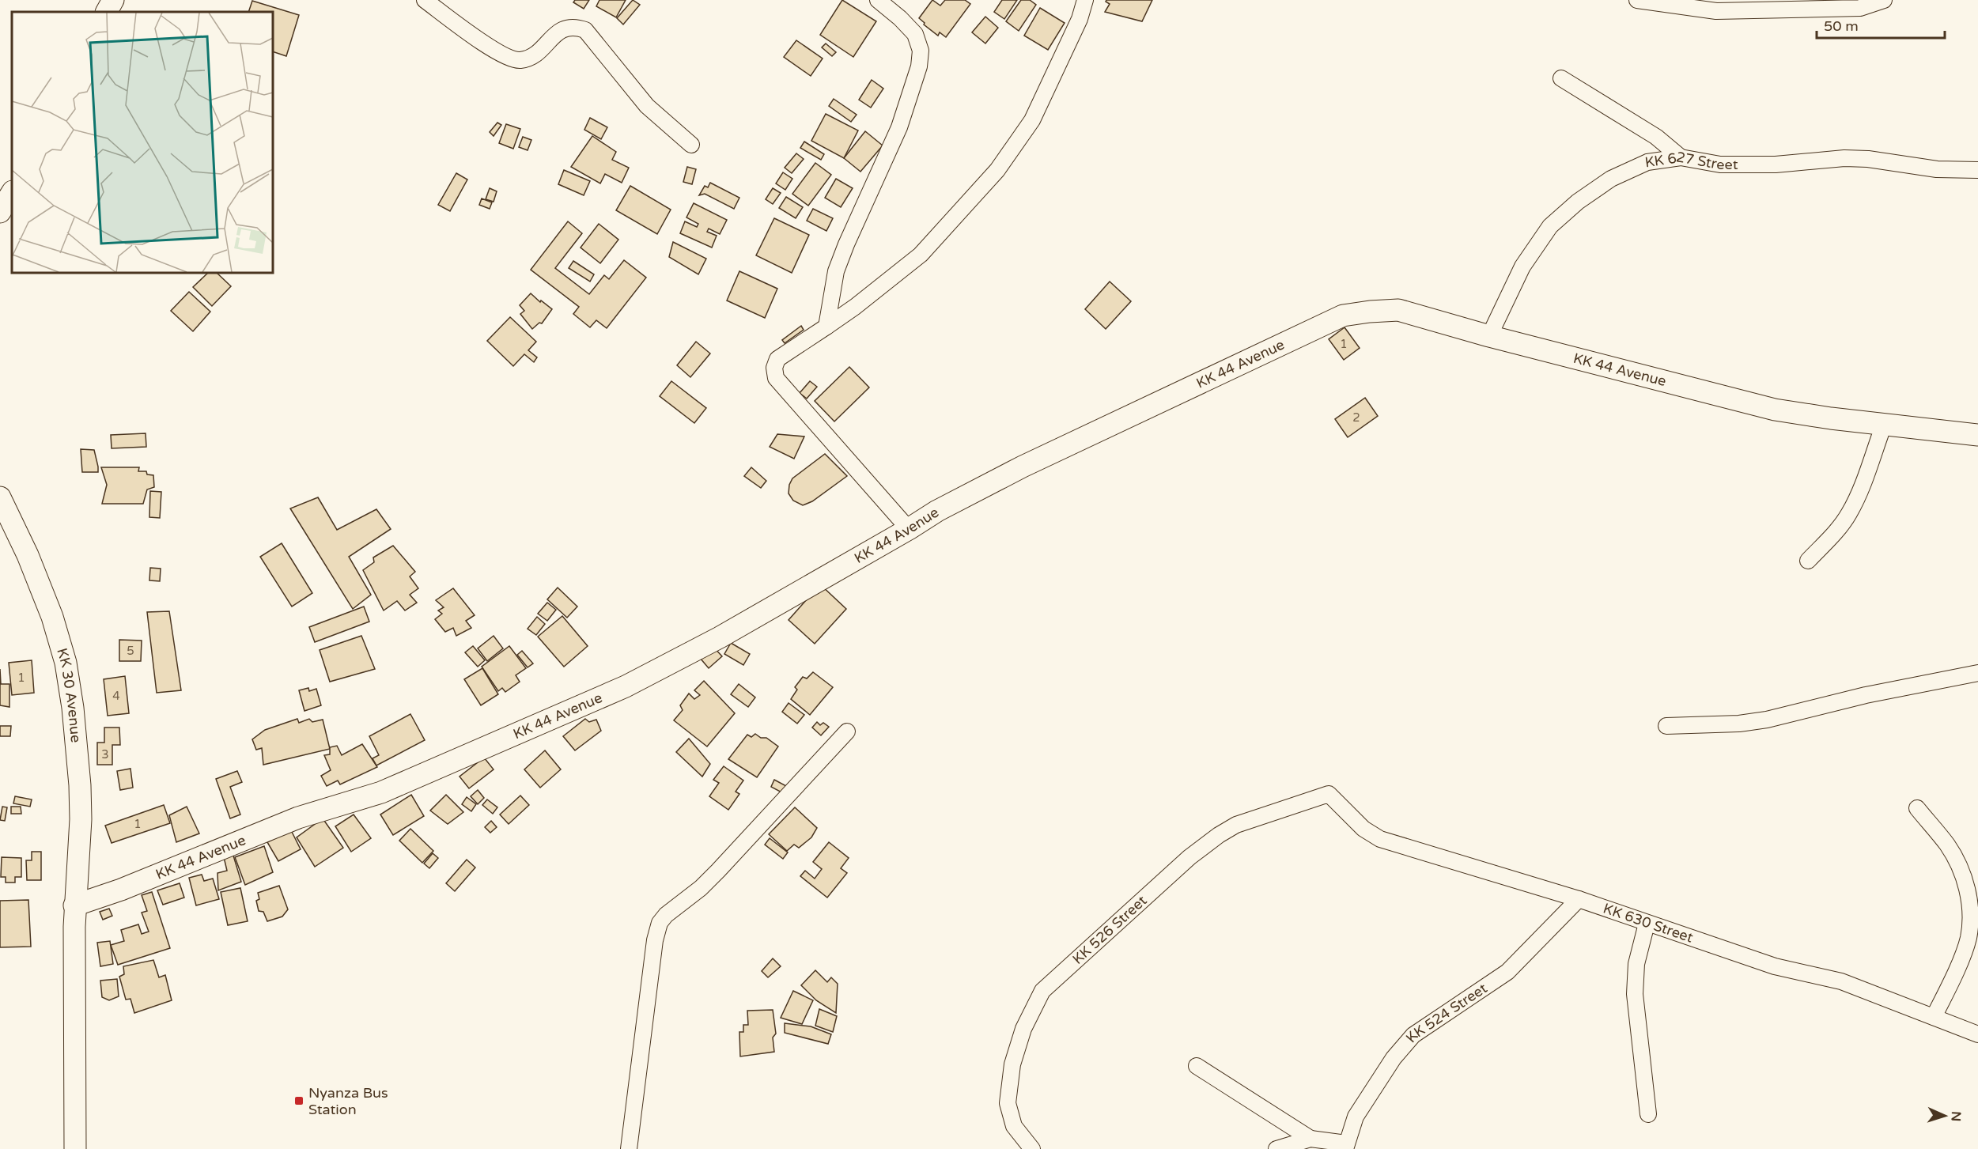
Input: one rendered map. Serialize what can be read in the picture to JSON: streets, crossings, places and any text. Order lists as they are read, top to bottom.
{
  "streets": {
    "main road": ["KK 44 Avenue", "KK 30 Avenue"],
    "street": [
      "KK 627 Street",
      "KK 630 Street",
      "KK 526 Street",
      "KK 524 Street"
    ]
  },
  "crossings": [
    ["KK 627 Street", "KK 44 Avenue"],
    ["KK 44 Avenue", "KK 30 Avenue"],
    ["KK 630 Street", "KK 526 Street"],
    ["KK 630 Street", "KK 524 Street"]
  ],
  "places": {
    "transit": ["Nyanza Bus Station"]
  },
  "house_numbers": [
    "1",
    "2",
    "5",
    "1",
    "4",
    "3",
    "1"
  ],
  "scale_bar": "50 m",
  "north": "right"
}
